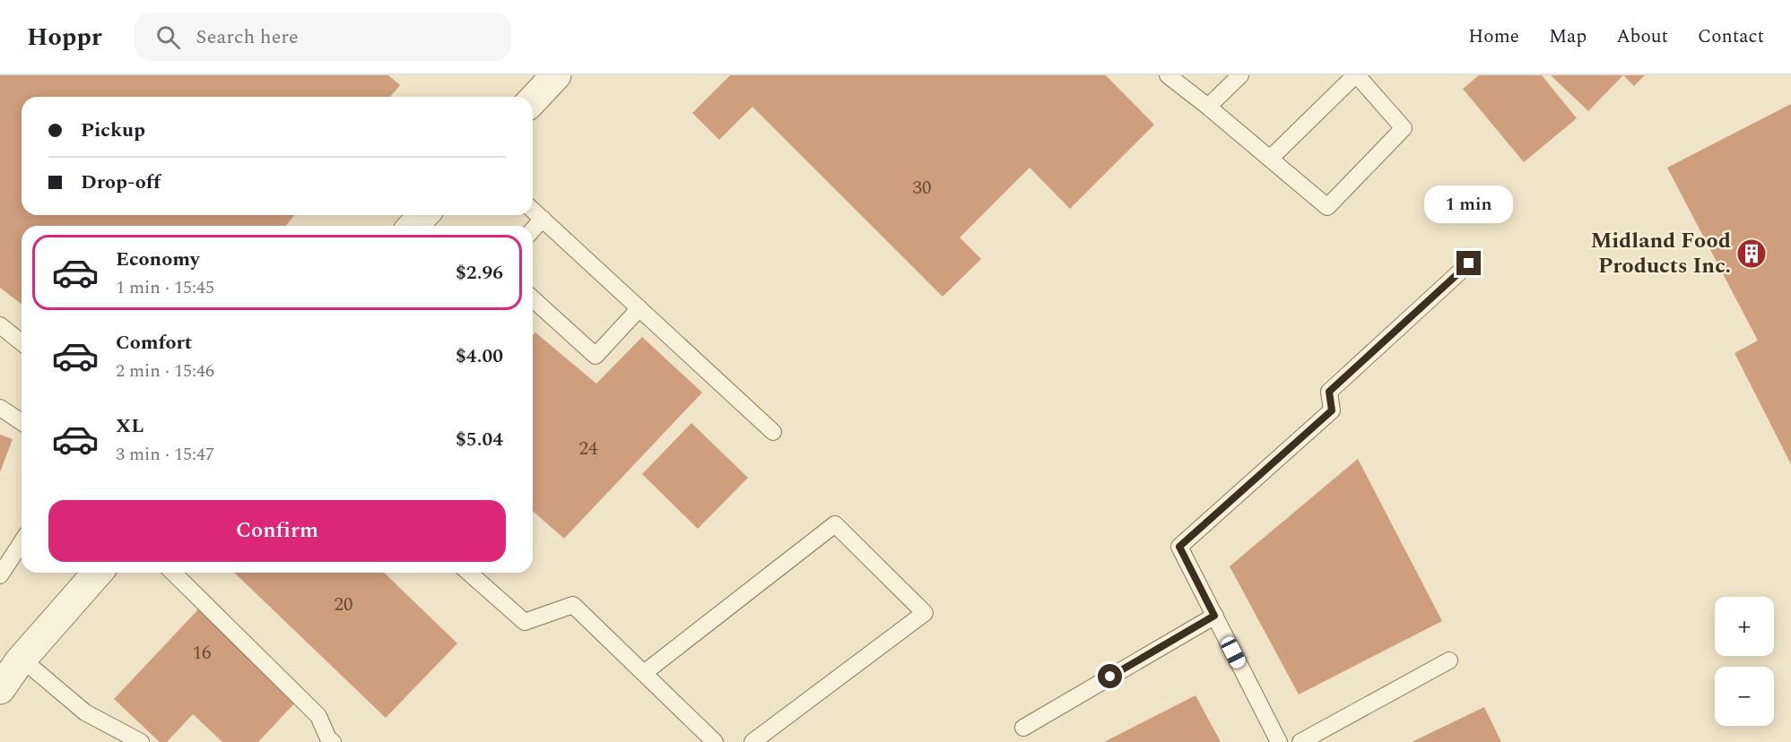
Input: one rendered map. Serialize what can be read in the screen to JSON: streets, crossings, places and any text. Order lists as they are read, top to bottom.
{
  "places": {
    "building": ["Midland Food Products Inc."]
  },
  "house_numbers": [
    "30",
    "24",
    "20",
    "16"
  ],
  "page": {
    "header": "Hoppr",
    "search": "Search here",
    "nav": [
      "Home",
      "Map",
      "About",
      "Contact"
    ],
    "banner": ["Pickup", "Drop-off"],
    "bubble": "1 min",
    "list": [
      {
        "name": "Economy",
        "note": "1 min · 15:45",
        "value": "$2.96"
      },
      {
        "name": "Comfort",
        "note": "2 min · 15:46",
        "value": "$4.00"
      },
      {
        "name": "XL",
        "note": "3 min · 15:47",
        "value": "$5.04"
      }
    ],
    "buttons": "Confirm",
    "map_buttons": ["+", "−"]
  }
}
